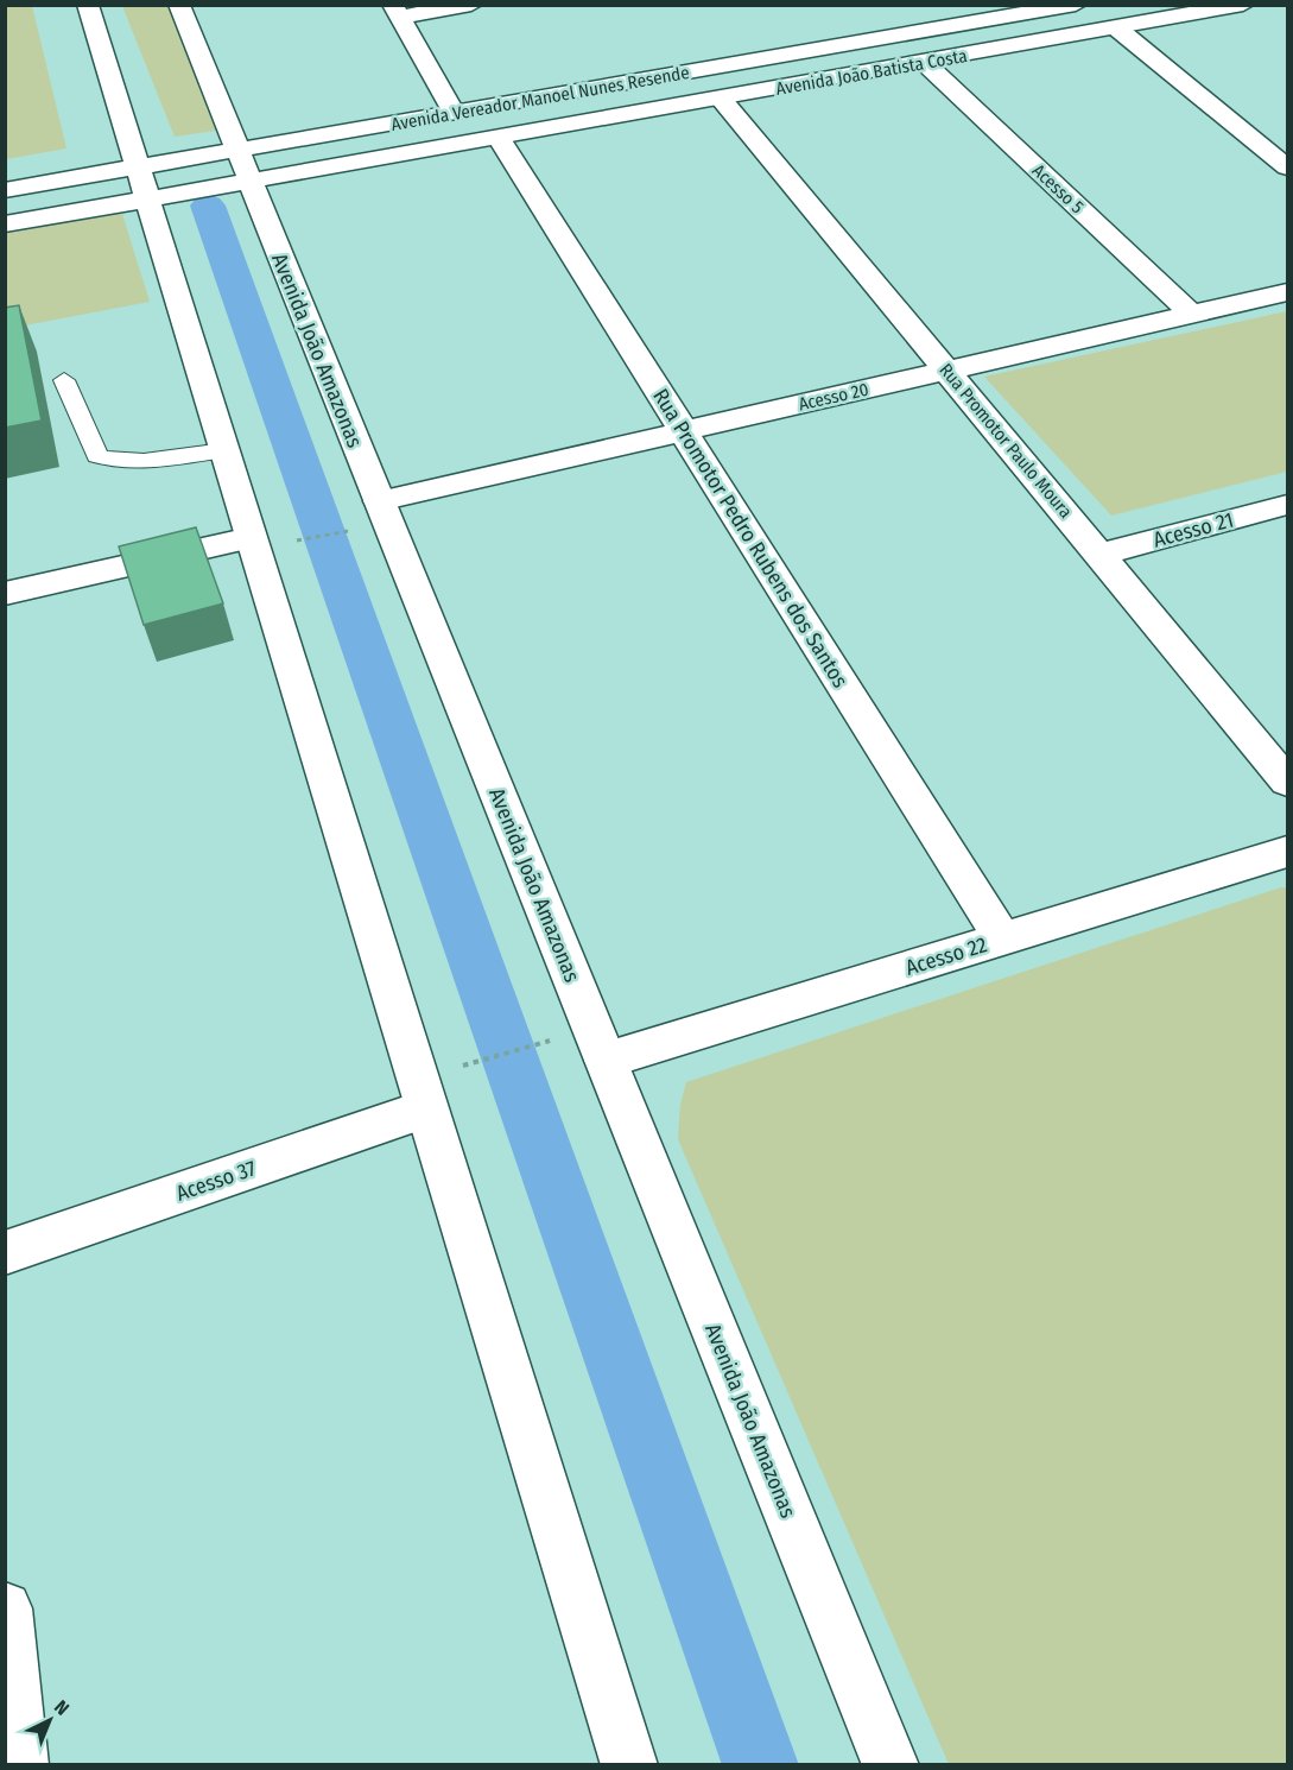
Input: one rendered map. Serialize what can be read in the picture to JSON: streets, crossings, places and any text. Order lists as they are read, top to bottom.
{
  "streets": {
    "street": [
      "Avenida João Batista Costa",
      "Avenida Vereador Manoel Nunes Resende",
      "Acesso 5",
      "Avenida João Amazonas",
      "Acesso 20",
      "Rua Promotor Paulo Moura",
      "Acesso 21",
      "Rua Promotor Pedro Rubens dos Santos",
      "Acesso 22",
      "Acesso 37"
    ]
  },
  "crossings": [
    ["Avenida João Batista Costa", "Avenida Vereador Manoel Nunes Resende"],
    ["Avenida João Batista Costa", "Acesso 5"],
    ["Avenida João Batista Costa", "Rua Promotor Paulo Moura"],
    ["Avenida João Batista Costa", "Rua Promotor Pedro Rubens dos Santos"],
    ["Avenida Vereador Manoel Nunes Resende", "Avenida João Amazonas"],
    ["Avenida Vereador Manoel Nunes Resende", "Rua Promotor Pedro Rubens dos Santos"],
    ["Acesso 5", "Acesso 20"],
    ["Avenida João Amazonas", "Acesso 20"],
    ["Avenida João Amazonas", "Acesso 22"],
    ["Acesso 20", "Rua Promotor Paulo Moura"],
    ["Acesso 20", "Rua Promotor Pedro Rubens dos Santos"],
    ["Rua Promotor Paulo Moura", "Acesso 21"],
    ["Rua Promotor Pedro Rubens dos Santos", "Acesso 22"]
  ],
  "north": "top right"
}
